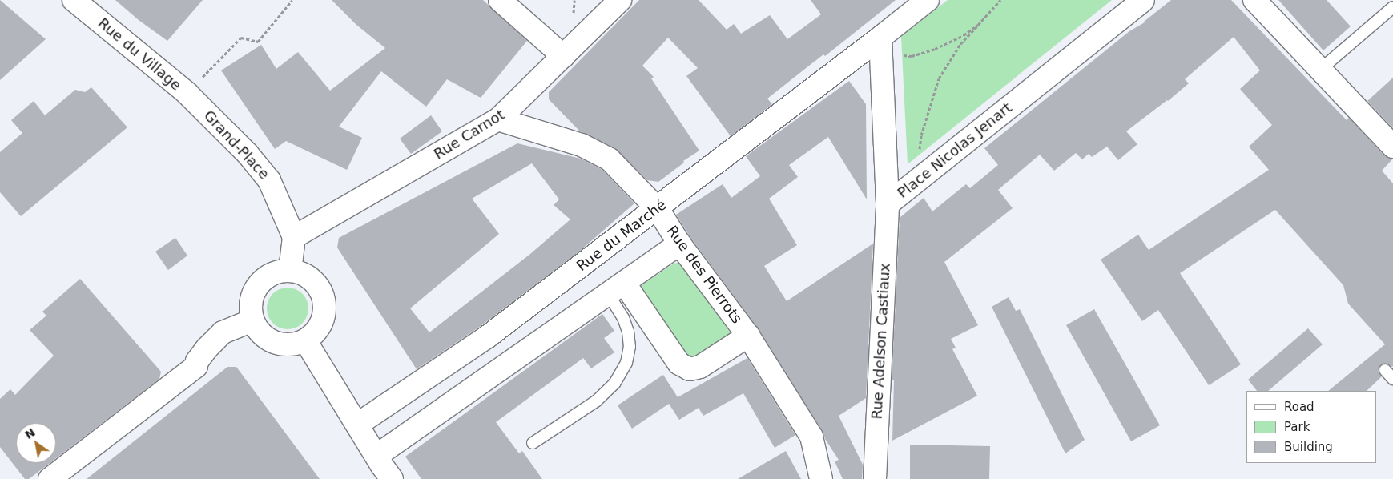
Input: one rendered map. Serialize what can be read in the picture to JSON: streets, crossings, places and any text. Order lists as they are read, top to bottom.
{
  "streets": {
    "street": [
      "Rue du Village",
      "Rue Carnot",
      "Grand-Place",
      "Place Nicolas Jenart",
      "Rue du Marché",
      "Rue des Pierrots",
      "Rue Adelson Castiaux"
    ]
  },
  "crossings": [
    ["Rue du Village", "Grand-Place"],
    ["Rue Carnot", "Grand-Place"],
    ["Rue Carnot", "Rue des Pierrots"],
    ["Place Nicolas Jenart", "Rue du Marché"],
    ["Place Nicolas Jenart", "Rue Adelson Castiaux"],
    ["Rue du Marché", "Rue des Pierrots"]
  ],
  "legend": ["Road", "Park", "Building"],
  "north": "top left"
}
